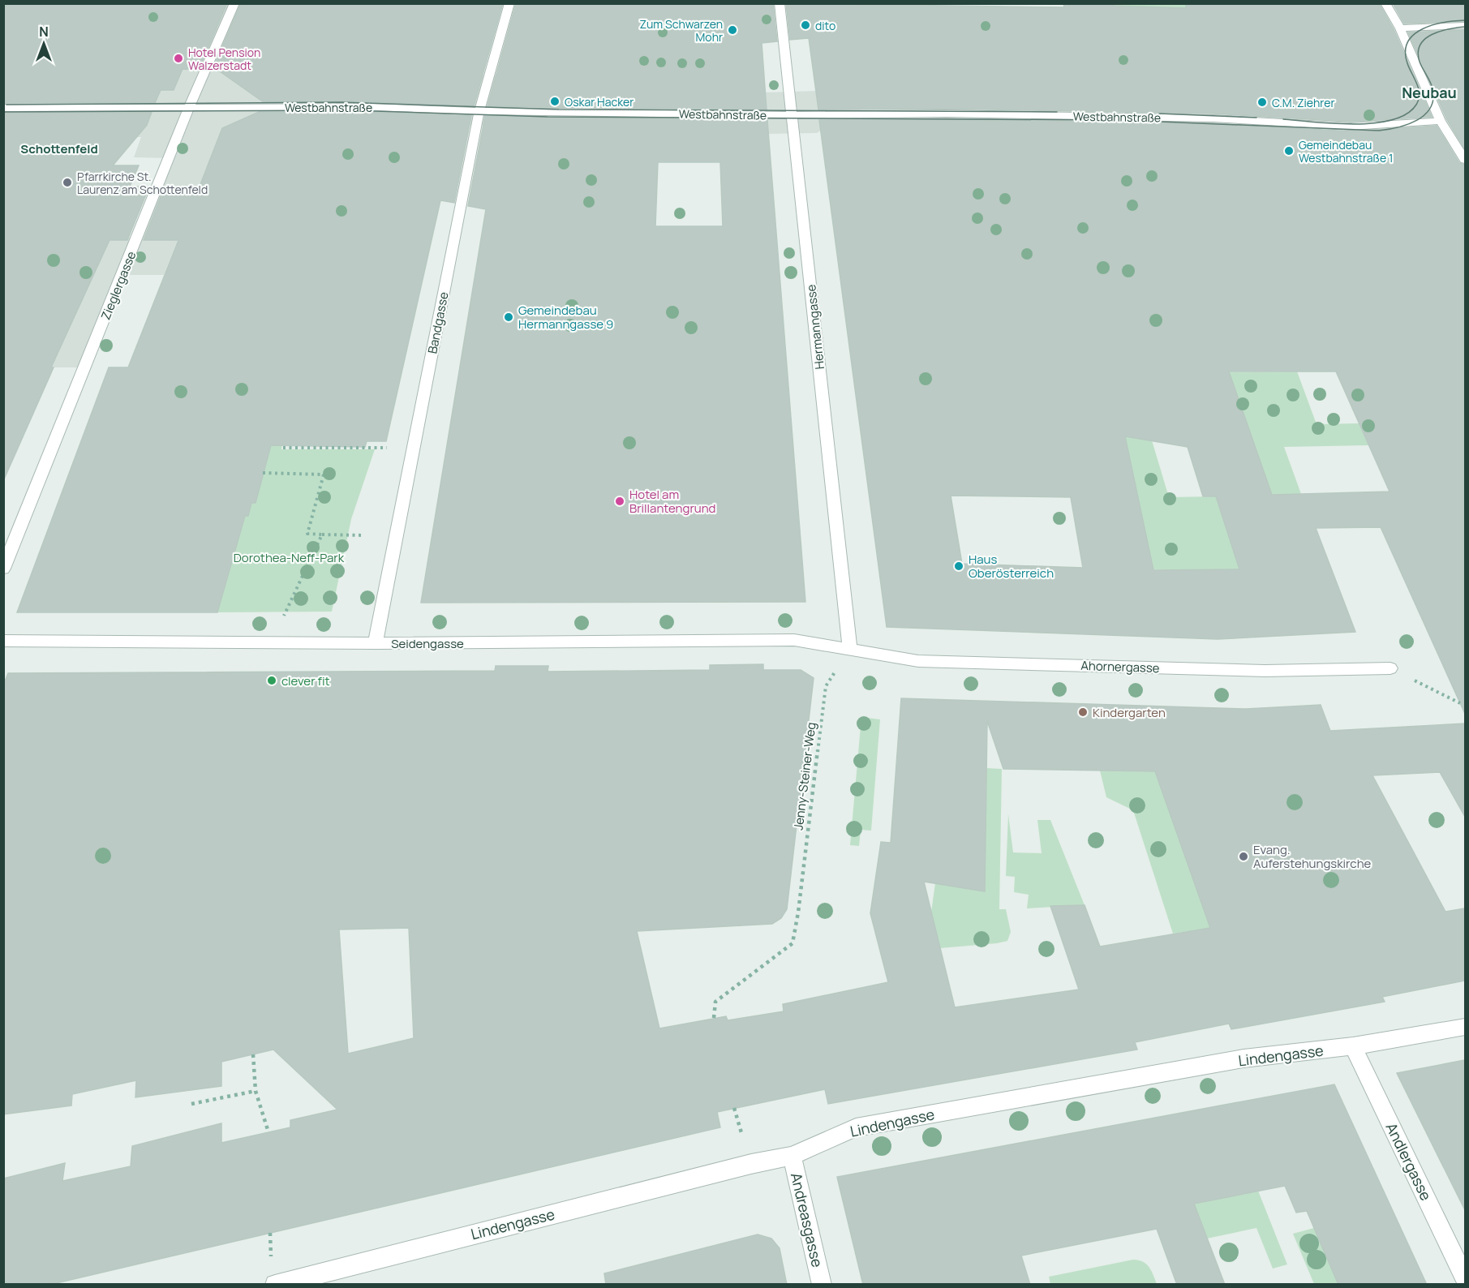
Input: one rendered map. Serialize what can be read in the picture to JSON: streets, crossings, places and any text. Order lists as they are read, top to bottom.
{
  "streets": {
    "street": [
      "Westbahnstraße",
      "Zieglergasse",
      "Bandgasse",
      "Hermanngasse",
      "Seidengasse",
      "Ahornergasse",
      "Lindengasse",
      "Andlergasse",
      "Andreasgasse"
    ],
    "path": ["Jenny-Steiner-Weg"]
  },
  "crossings": [
    ["Westbahnstraße", "Zieglergasse"],
    ["Westbahnstraße", "Bandgasse"],
    ["Westbahnstraße", "Hermanngasse"],
    ["Bandgasse", "Seidengasse"],
    ["Hermanngasse", "Seidengasse"],
    ["Hermanngasse", "Ahornergasse"],
    ["Hermanngasse", "Jenny-Steiner-Weg"],
    ["Seidengasse", "Ahornergasse"],
    ["Seidengasse", "Jenny-Steiner-Weg"],
    ["Ahornergasse", "Jenny-Steiner-Weg"],
    ["Lindengasse", "Andlergasse"],
    ["Lindengasse", "Andreasgasse"]
  ],
  "districts": ["Neubau", "Schottenfeld"],
  "parks": ["Dorothea-Neff-Park"],
  "places": [
    "dito",
    "Zum Schwarzen Mohr",
    "Hotel Pension Walzerstadt",
    "Oskar Hacker",
    "C.M. Ziehrer",
    "Gemeindebau Westbahnstraße 1",
    "Pfarrkirche St. Laurenz am Schottenfeld",
    "Gemeindebau Hermanngasse 9",
    "Hotel am Brillantengrund",
    "Haus Oberösterreich",
    "clever fit",
    "Kindergarten",
    "Evang. Auferstehungskirche"
  ],
  "north": "top"
}
